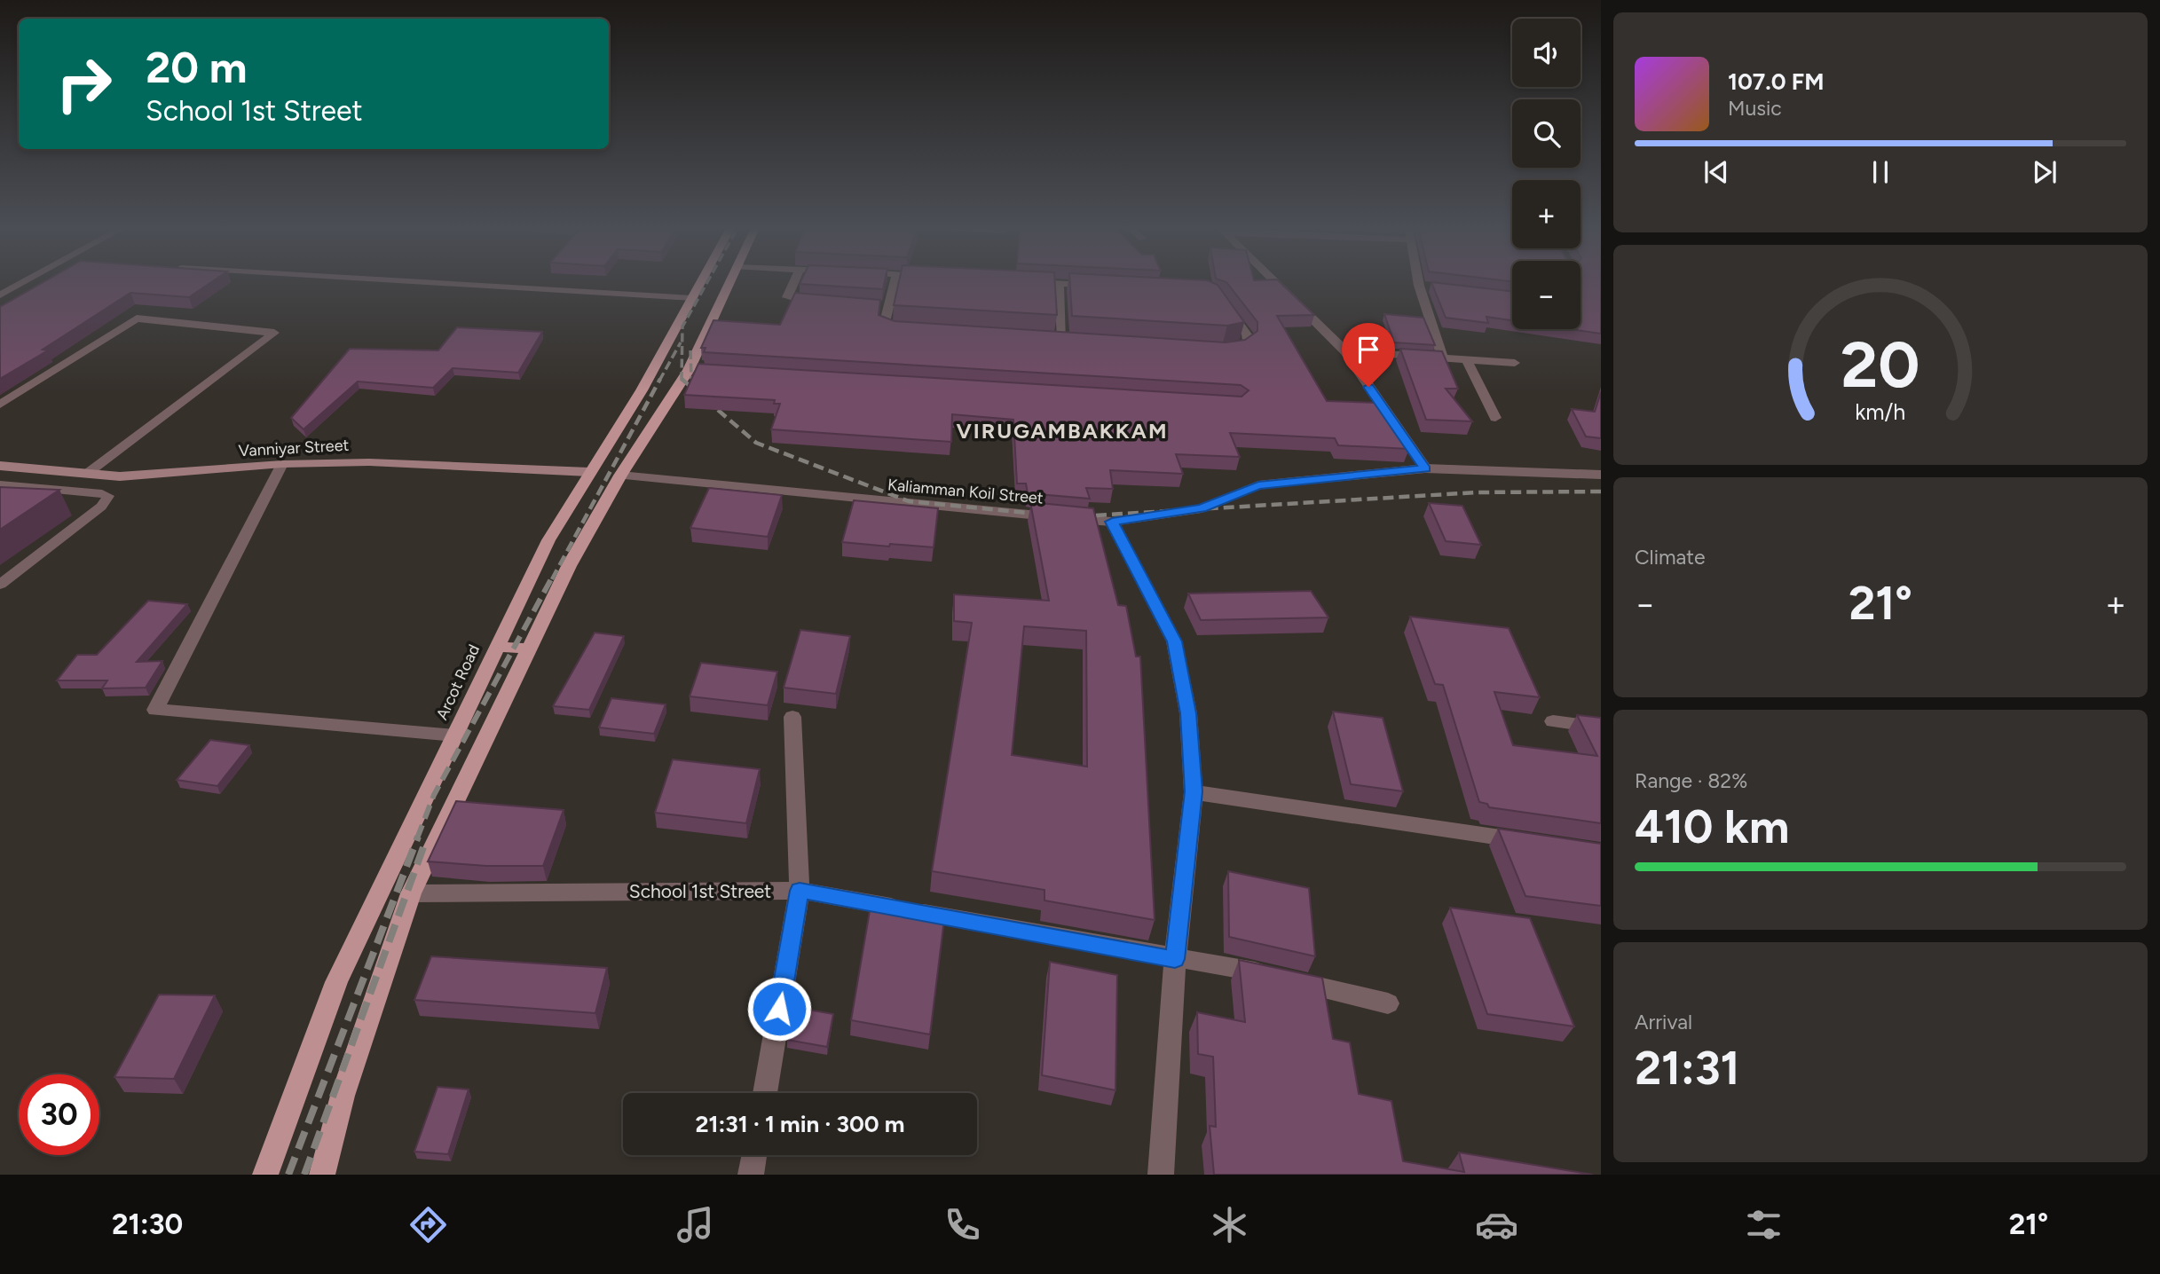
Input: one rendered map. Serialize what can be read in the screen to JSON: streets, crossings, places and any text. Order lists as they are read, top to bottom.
{
  "streets": {
    "main road": ["Vanniyar Street", "Arcot Road"],
    "street": ["Kaliamman Koil Street", "School 1st Street"]
  },
  "crossings": [
    ["Vanniyar Street", "Arcot Road"]
  ],
  "districts": ["VIRUGAMBAKKAM"],
  "page": {
    "map_buttons": ["+", "−"],
    "turn": ["20 m", "School 1st Street"],
    "song": ["107.0 FM", "Music"],
    "tile": [
      "Climate",
      ["Range · 82%", "410 km"],
      ["Arrival", "21:31"]
    ],
    "heat": ["−", "21°", "+"],
    "limit": "30",
    "trip": "21:31 · 1 min · 300 m",
    "tabs": ["21:30", "21°"],
    "gauge": ["20", "km/h"]
  }
}
